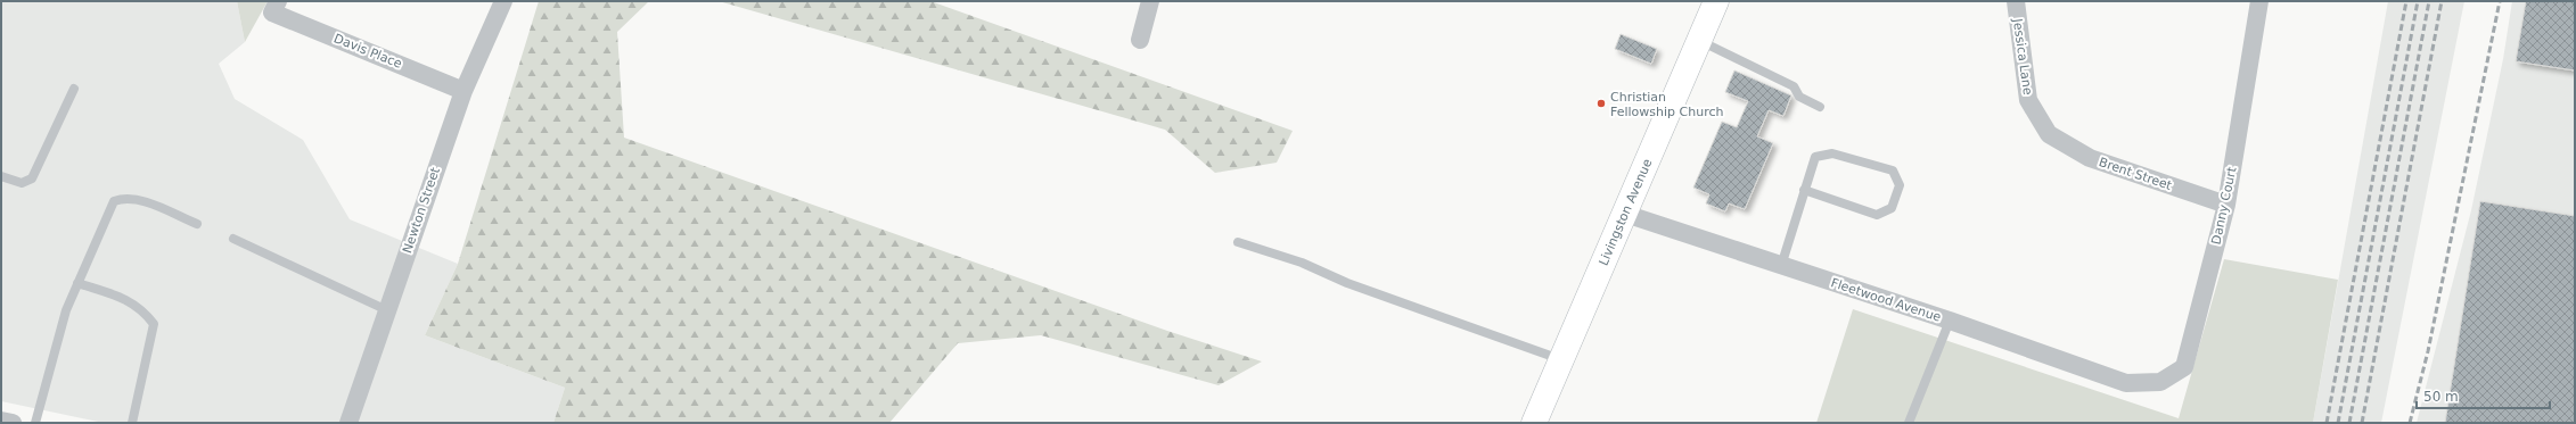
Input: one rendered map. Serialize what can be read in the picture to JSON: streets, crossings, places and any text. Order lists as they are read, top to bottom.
{
  "streets": {
    "main road": ["Livingston Avenue"],
    "street": [
      "Davis Place",
      "Jessica Lane",
      "Brent Street",
      "Danny Court",
      "Newton Street",
      "Fleetwood Avenue"
    ]
  },
  "crossings": [
    ["Davis Place", "Newton Street"],
    ["Jessica Lane", "Brent Street"],
    ["Brent Street", "Danny Court"],
    ["Danny Court", "Fleetwood Avenue"],
    ["Livingston Avenue", "Fleetwood Avenue"]
  ],
  "places": ["Christian Fellowship Church"],
  "scale_bar": "50 m"
}
